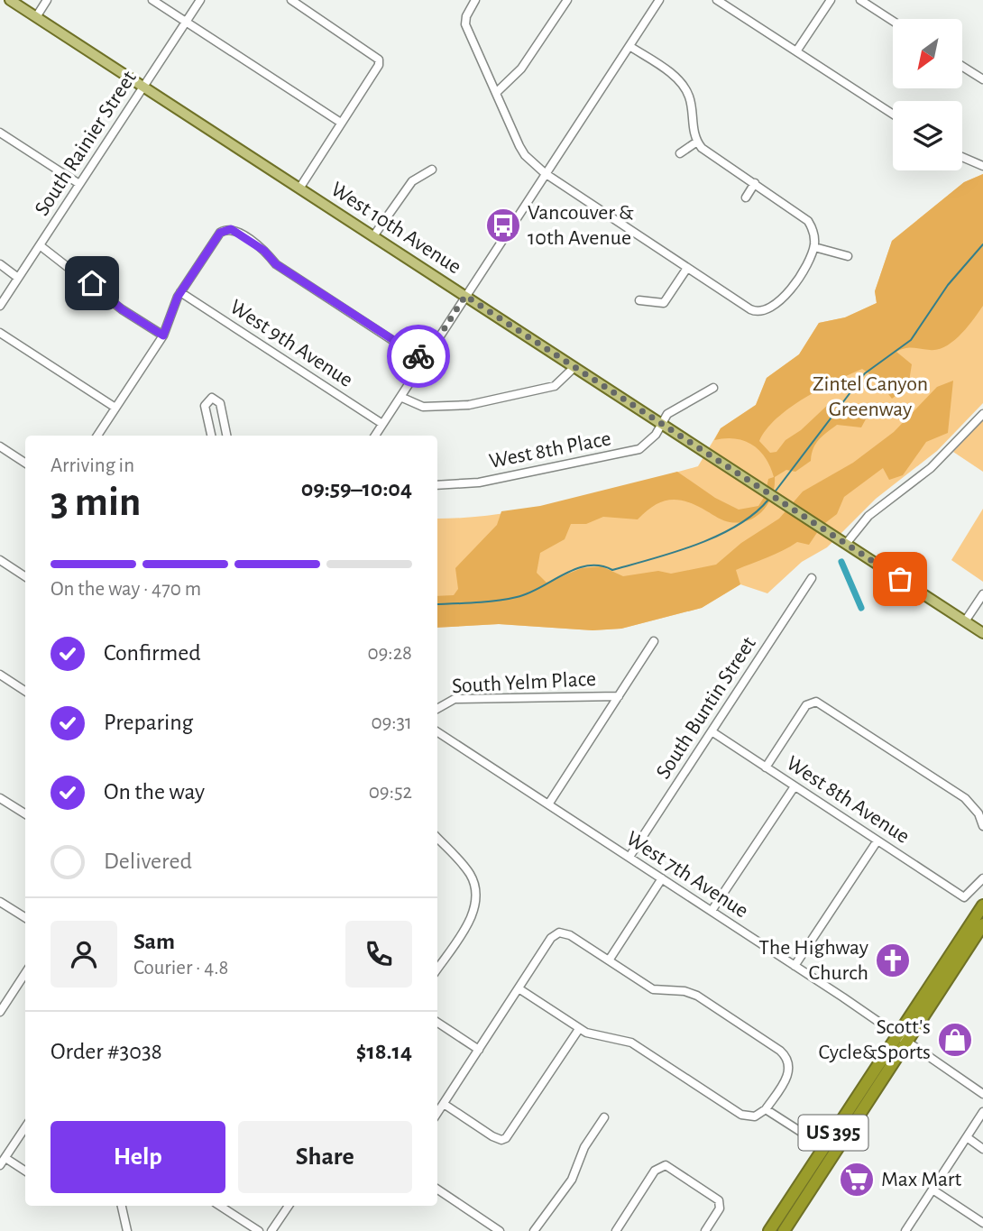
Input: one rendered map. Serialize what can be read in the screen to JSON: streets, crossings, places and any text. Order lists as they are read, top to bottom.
{
  "streets": {
    "highway": ["US 395"],
    "main road": ["West 10th Avenue"],
    "street": [
      "South Rainier Street",
      "West 9th Avenue",
      "West 8th Place",
      "South Yelm Place",
      "South Buntin Street",
      "West 8th Avenue",
      "West 7th Avenue"
    ]
  },
  "crossings": [
    ["South Rainier Street", "West 10th Avenue"],
    ["West 10th Avenue", "West 8th Place"],
    ["South Buntin Street", "West 8th Avenue"],
    ["South Buntin Street", "West 7th Avenue"],
    ["West 7th Avenue", "US 395"]
  ],
  "parks": ["Zintel Canyon Greenway"],
  "places": {
    "bus stop": ["Vancouver & 10th Avenue"],
    "church": ["The Highway Church"],
    "shop": ["Scott's Cycle&Sports"],
    "supermarket": ["Max Mart"]
  },
  "north": "bottom left",
  "page": {
    "heading": ["3 min", "Arriving in", "09:59–10:04"],
    "panel": [
      "Sam",
      "Courier · 4.8",
      "Order #3038",
      "$18.14"
    ],
    "bar": "On the way · 470 m",
    "list": [
      ["Confirmed", "09:28"],
      ["Preparing", "09:31"],
      ["On the way", "09:52"],
      "Delivered"
    ],
    "buttons": ["Help", "Share"]
  }
}
